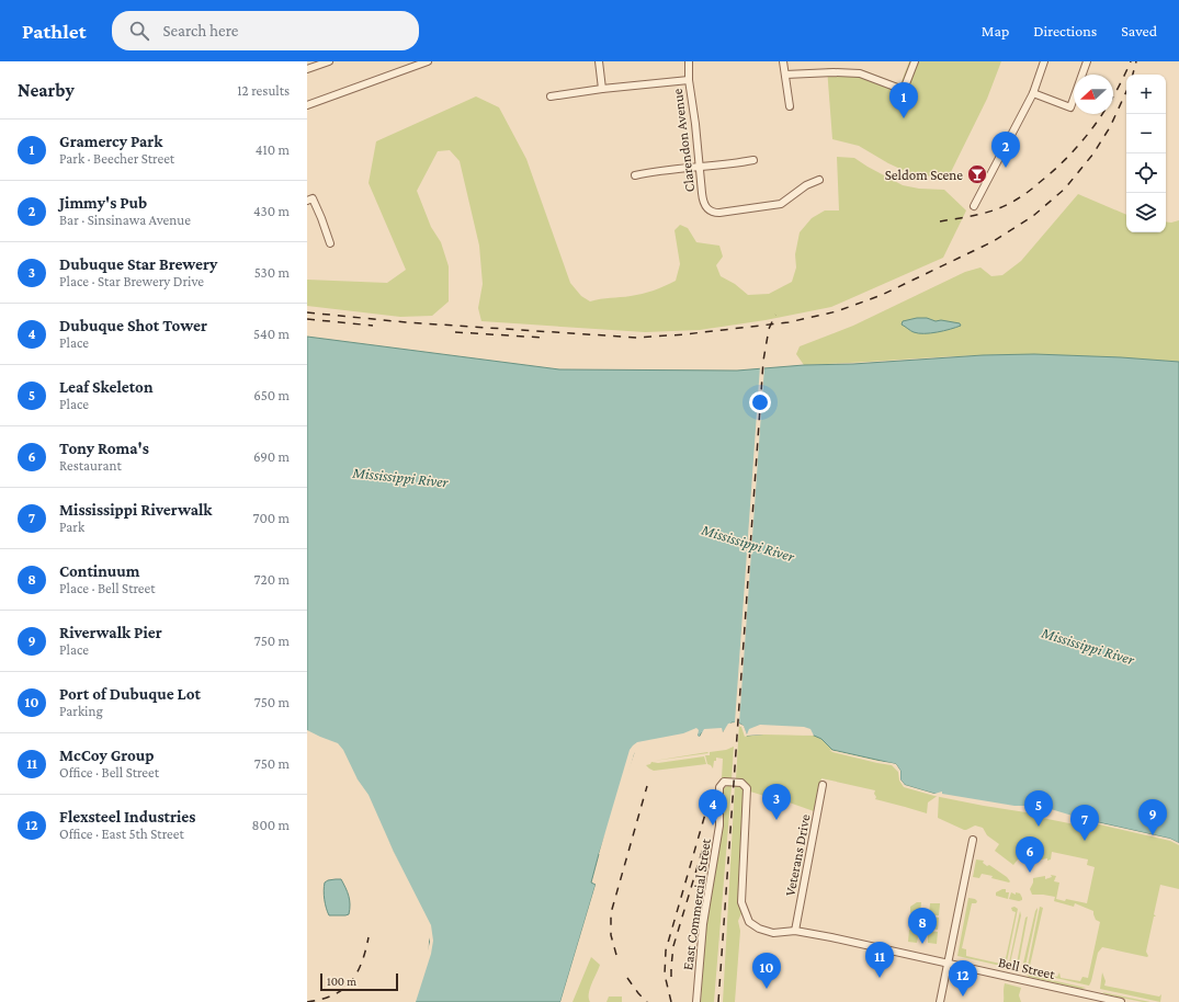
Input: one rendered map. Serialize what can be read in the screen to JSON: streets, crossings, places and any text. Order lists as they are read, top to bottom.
{
  "streets": {
    "street": [
      "Clarendon Avenue",
      "Veterans Drive",
      "East Commercial Street",
      "Bell Street"
    ]
  },
  "crossings": [
    ["Veterans Drive", "Bell Street"],
    ["East Commercial Street", "Bell Street"]
  ],
  "water": ["Mississippi River"],
  "places": {
    "bar": ["Seldom Scene"]
  },
  "scale_bar": "100 m",
  "north": "left",
  "page": {
    "header": "Pathlet",
    "search": "Search here",
    "nav": ["Map", "Directions", "Saved"],
    "heading": ["Nearby", "12 results"],
    "map_buttons": ["+", "−"],
    "pins": [
      "1",
      "2",
      "3",
      "4",
      "5",
      "9",
      "7",
      "6",
      "8",
      "11",
      "10",
      "12"
    ],
    "list": [
      {
        "mark": "1",
        "name": "Gramercy Park",
        "note": "Park · Beecher Street",
        "value": "410 m"
      },
      {
        "mark": "2",
        "name": "Jimmy's Pub",
        "note": "Bar · Sinsinawa Avenue",
        "value": "430 m"
      },
      {
        "mark": "3",
        "name": "Dubuque Star Brewery",
        "note": "Place · Star Brewery Drive",
        "value": "530 m"
      },
      {
        "mark": "4",
        "name": "Dubuque Shot Tower",
        "note": "Place",
        "value": "540 m"
      },
      {
        "mark": "5",
        "name": "Leaf Skeleton",
        "note": "Place",
        "value": "650 m"
      },
      {
        "mark": "6",
        "name": "Tony Roma's",
        "note": "Restaurant",
        "value": "690 m"
      },
      {
        "mark": "7",
        "name": "Mississippi Riverwalk",
        "note": "Park",
        "value": "700 m"
      },
      {
        "mark": "8",
        "name": "Continuum",
        "note": "Place · Bell Street",
        "value": "720 m"
      },
      {
        "mark": "9",
        "name": "Riverwalk Pier",
        "note": "Place",
        "value": "750 m"
      },
      {
        "mark": "10",
        "name": "Port of Dubuque Lot",
        "note": "Parking",
        "value": "750 m"
      },
      {
        "mark": "11",
        "name": "McCoy Group",
        "note": "Office · Bell Street",
        "value": "750 m"
      },
      {
        "mark": "12",
        "name": "Flexsteel Industries",
        "note": "Office · East 5th Street",
        "value": "800 m"
      }
    ],
    "scale": "100 m"
  }
}
